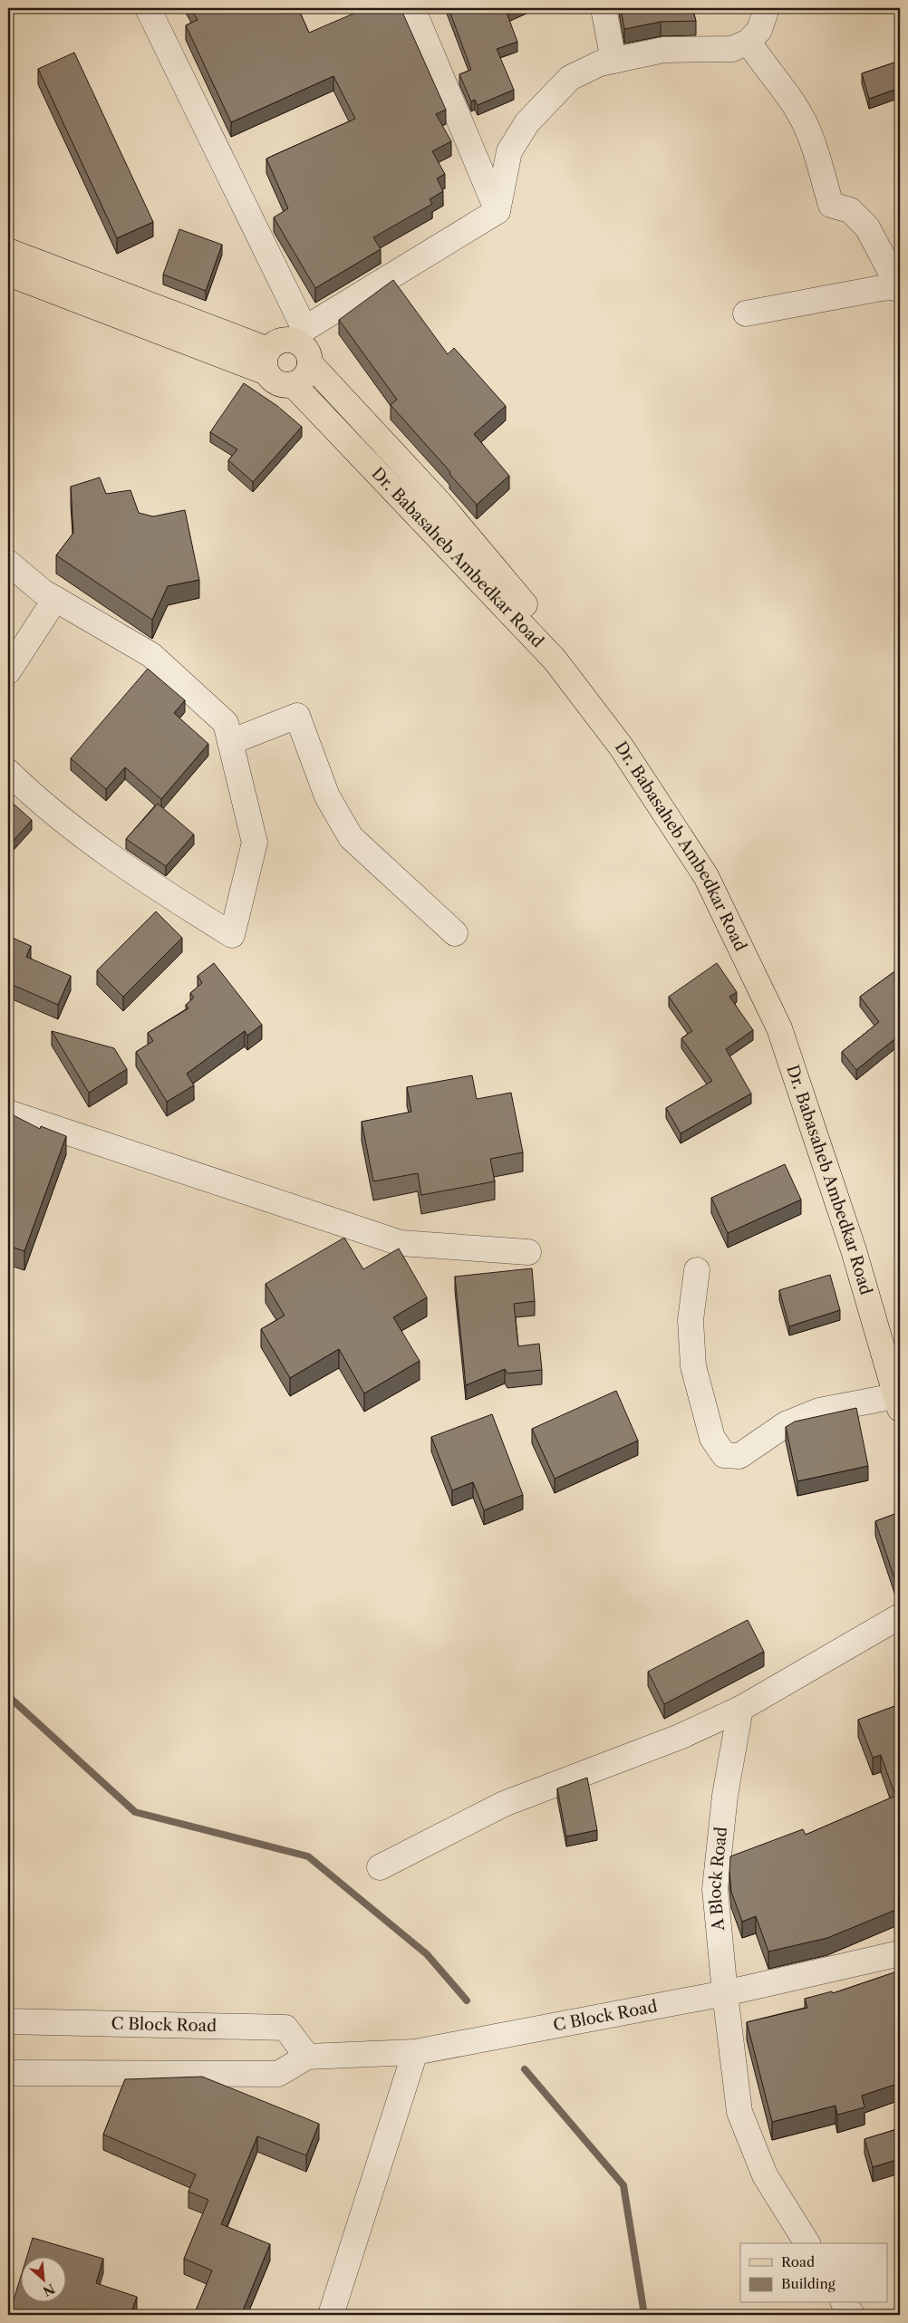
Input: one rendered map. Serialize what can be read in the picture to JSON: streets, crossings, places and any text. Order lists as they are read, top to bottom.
{
  "streets": {
    "main road": ["Dr. Babasaheb Ambedkar Road"],
    "street": ["A Block Road", "C Block Road"]
  },
  "crossings": [
    ["A Block Road", "C Block Road"]
  ],
  "legend": ["Road", "Building"],
  "north": "bottom right"
}
